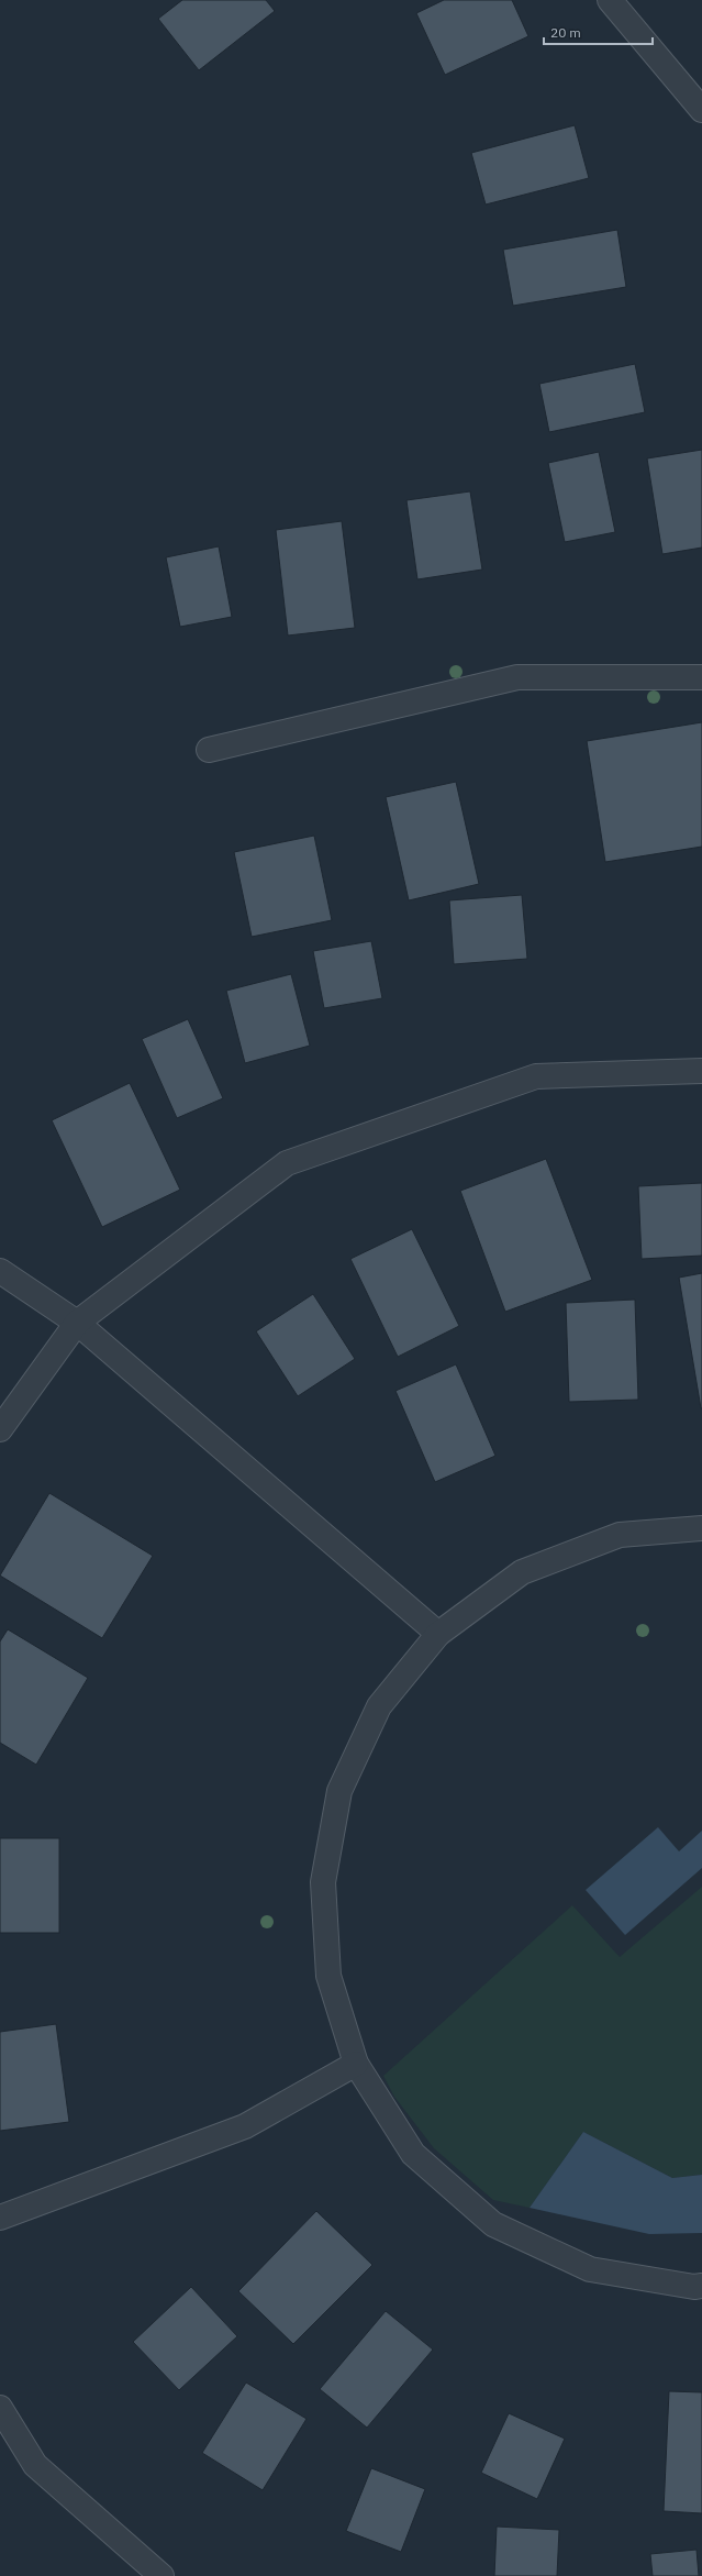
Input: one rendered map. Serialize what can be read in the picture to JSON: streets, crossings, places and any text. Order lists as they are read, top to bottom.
{
  "scale_bar": "20 m"
}
